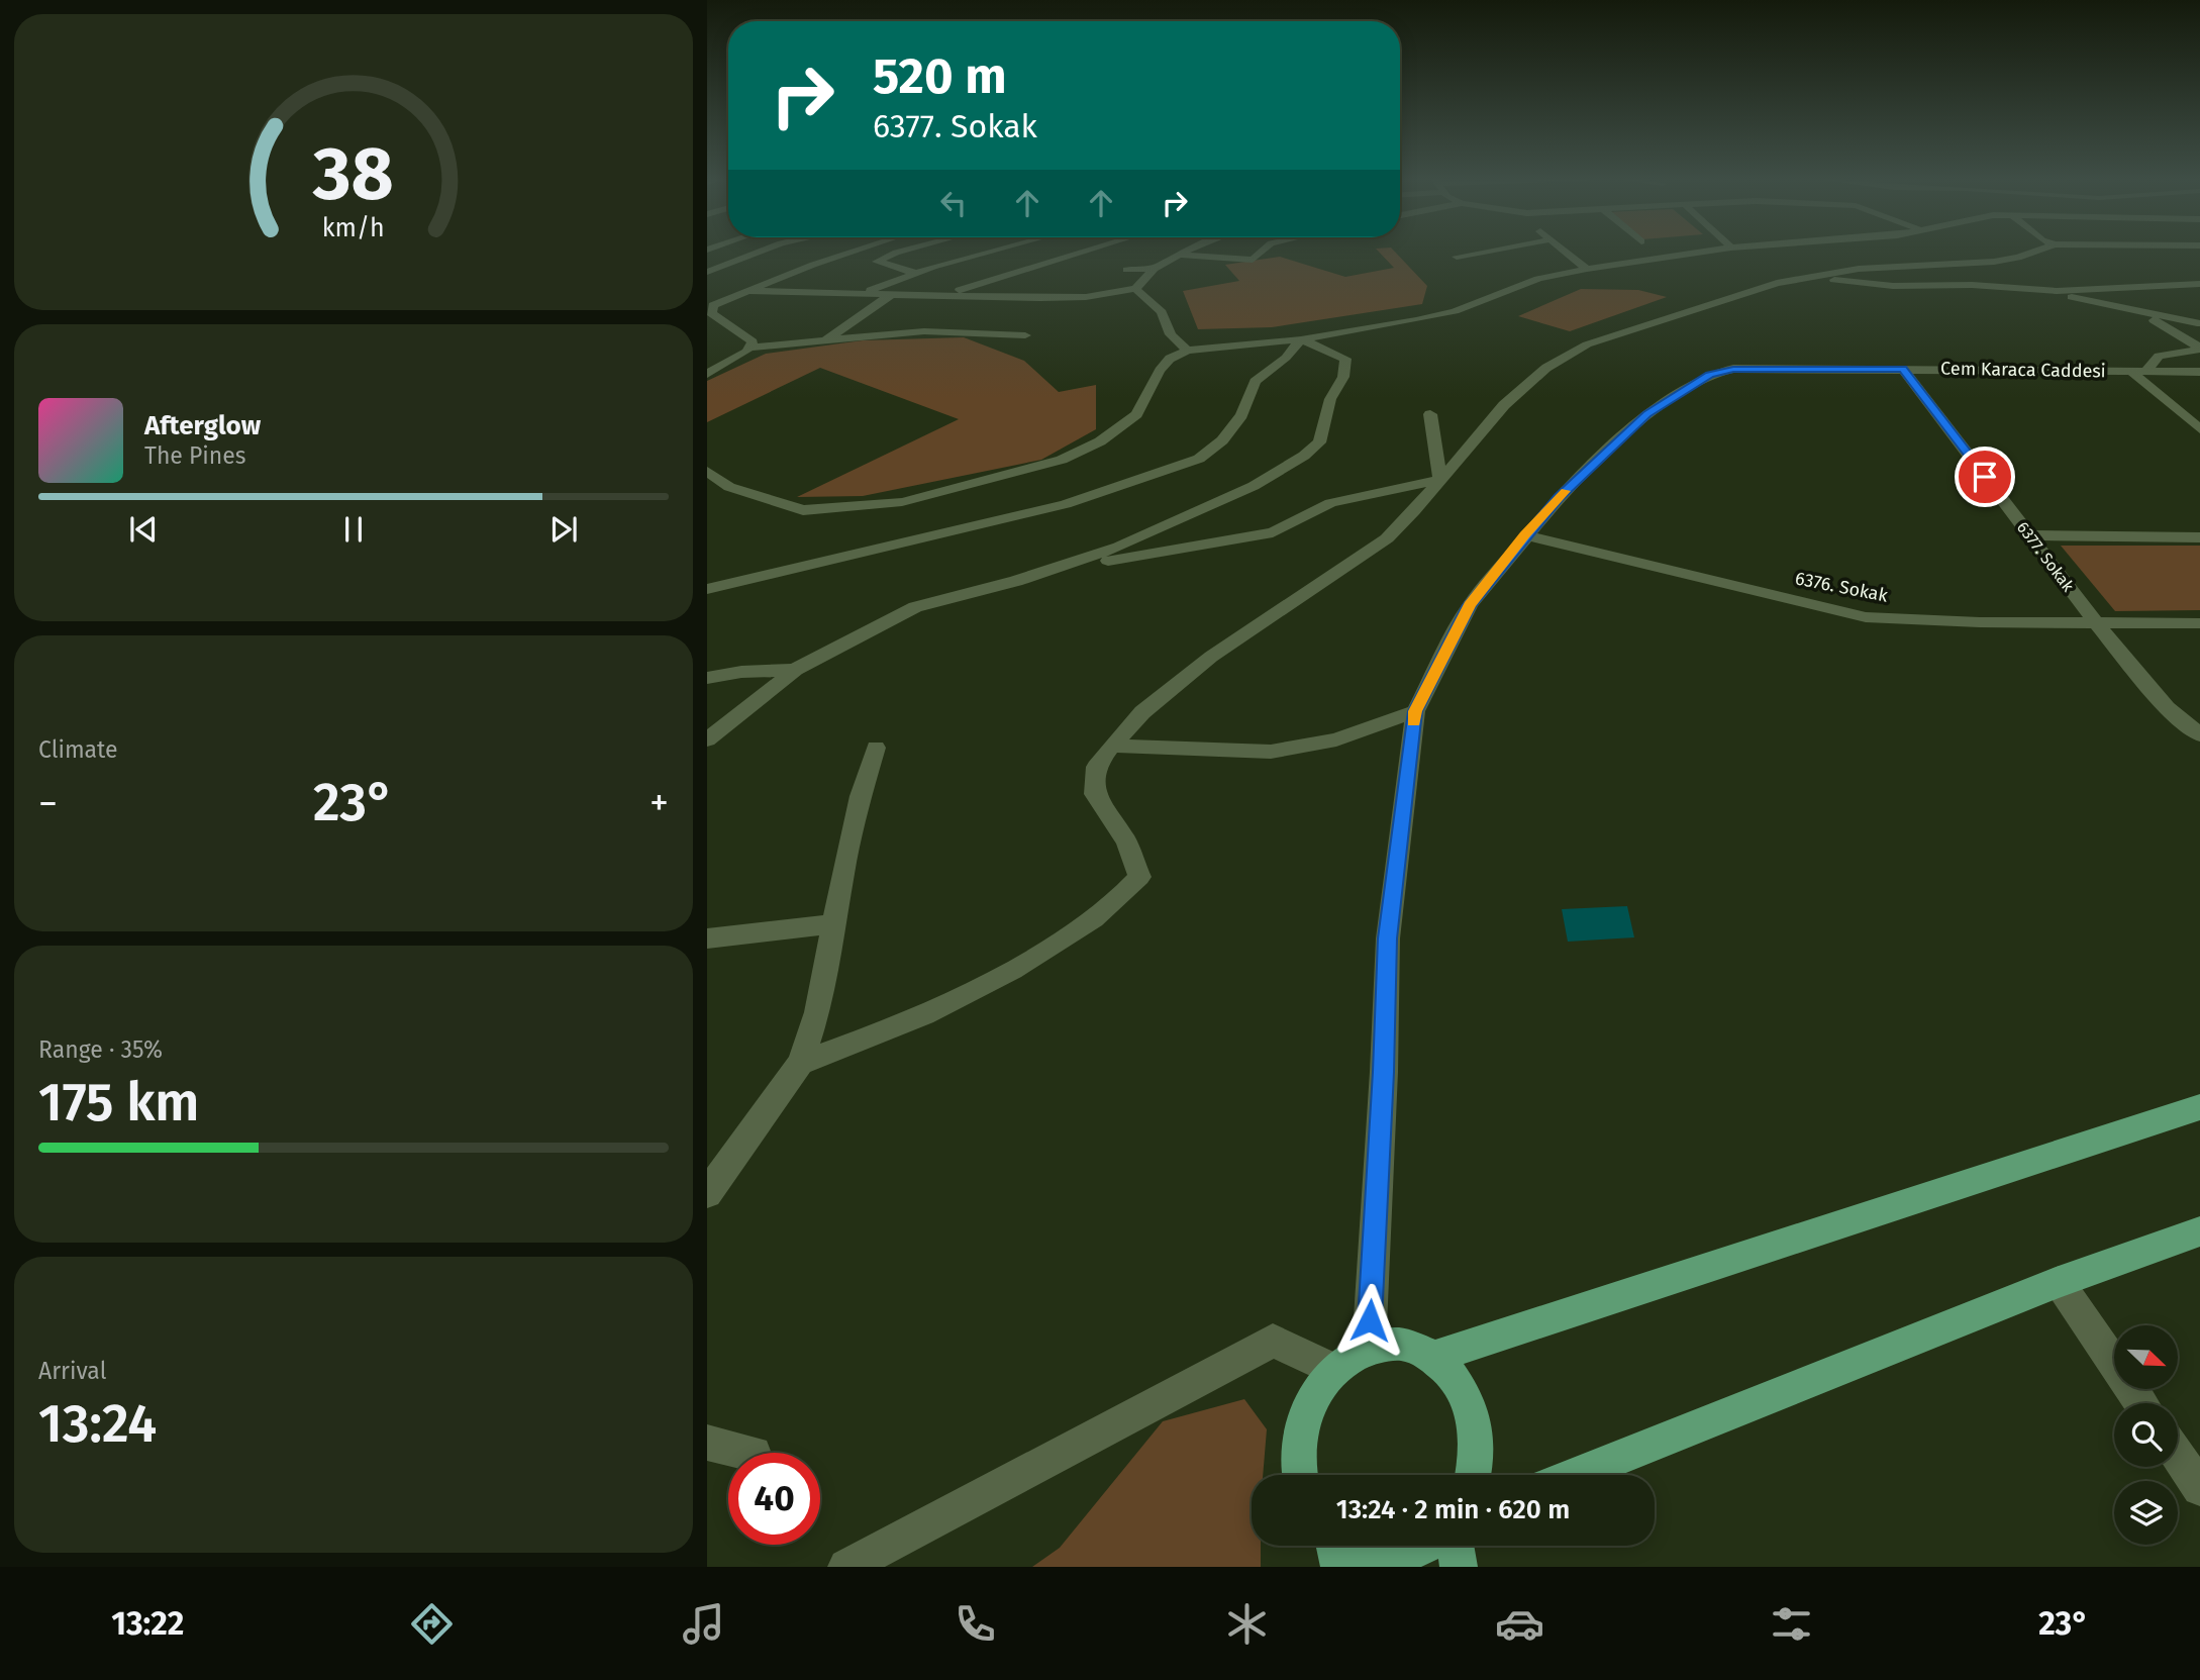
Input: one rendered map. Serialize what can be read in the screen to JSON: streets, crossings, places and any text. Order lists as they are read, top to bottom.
{
  "streets": {
    "street": ["Cem Karaca Caddesi", "6377. Sokak", "6376. Sokak"]
  },
  "crossings": [
    ["Cem Karaca Caddesi", "6377. Sokak"],
    ["Cem Karaca Caddesi", "6376. Sokak"],
    ["6377. Sokak", "6376. Sokak"]
  ],
  "north": "bottom right",
  "page": {
    "turn": ["520 m", "6377. Sokak"],
    "song": ["Afterglow", "The Pines"],
    "tile": [
      "Climate",
      ["Range · 35%", "175 km"],
      ["Arrival", "13:24"]
    ],
    "heat": ["−", "23°", "+"],
    "limit": "40",
    "trip": "13:24 · 2 min · 620 m",
    "tabs": ["13:22", "23°"],
    "gauge": ["38", "km/h"]
  }
}
